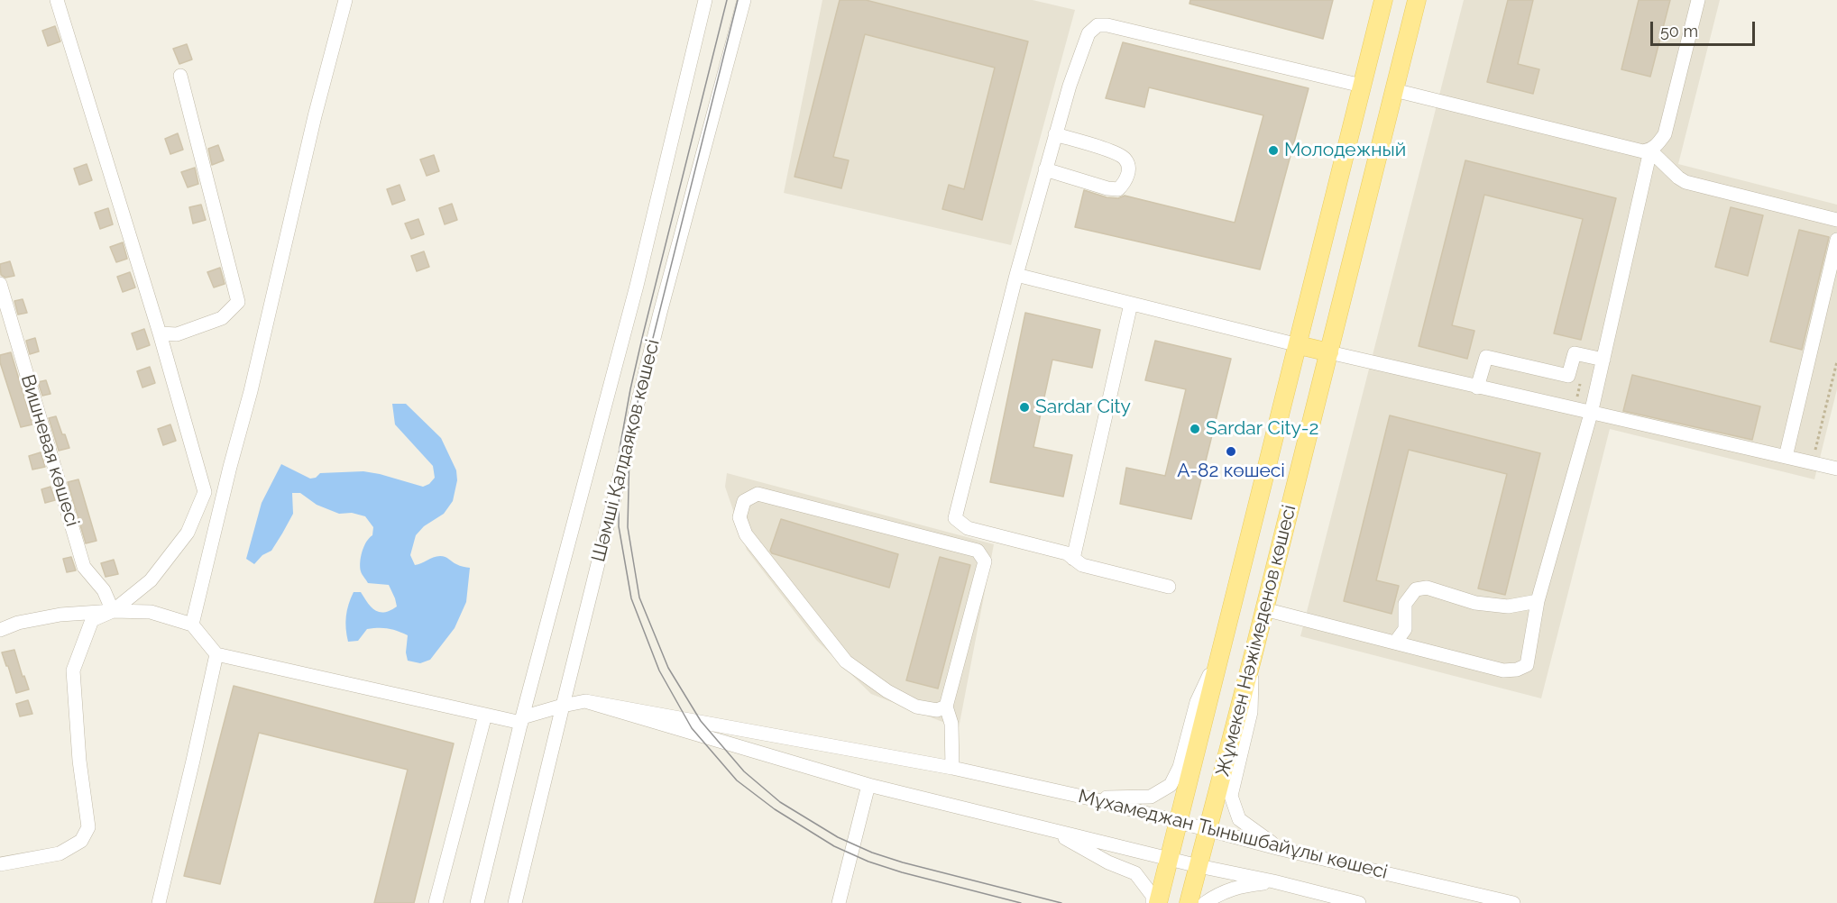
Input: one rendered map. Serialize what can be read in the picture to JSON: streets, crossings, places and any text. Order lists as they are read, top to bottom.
{
  "streets": {
    "main road": ["Жұмекен Нәжімеденов көшесі"],
    "street": ["Вишневая көшесі", "Шәмші Қалдаяқов көшесі", "Мұхамеджан Тынышбайұлы көшесі"]
  },
  "crossings": [
    ["Жұмекен Нәжімеденов көшесі", "Мұхамеджан Тынышбайұлы көшесі"]
  ],
  "places": [
    "Молодежный",
    "Sardar City",
    "Sardar City-2",
    "A-82 көшесі"
  ],
  "scale_bar": "50 m"
}
